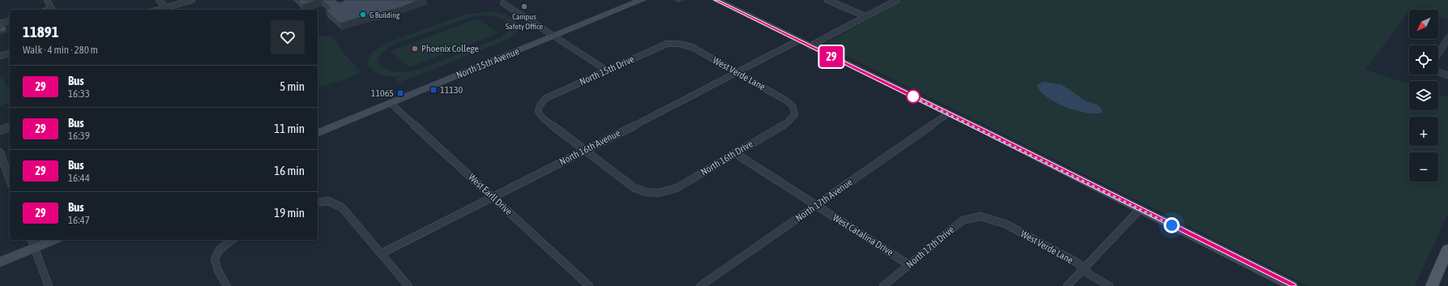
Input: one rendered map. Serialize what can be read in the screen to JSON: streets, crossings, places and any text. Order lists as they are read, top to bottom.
{
  "streets": {
    "main road": ["North 15th Avenue"],
    "street": [
      "North 15th Drive",
      "West Verde Lane",
      "North 16th Avenue",
      "North 16th Drive",
      "West Earll Drive",
      "North 17th Avenue",
      "West Catalina Drive",
      "North 17th Drive"
    ]
  },
  "crossings": [
    ["North 15th Avenue", "West Earll Drive"],
    ["North 15th Drive", "West Verde Lane"],
    ["North 15th Drive", "North 16th Avenue"],
    ["North 15th Drive", "North 16th Drive"],
    ["West Verde Lane", "North 16th Avenue"],
    ["West Verde Lane", "North 16th Drive"],
    ["West Verde Lane", "North 17th Drive"],
    ["North 16th Avenue", "North 16th Drive"],
    ["North 16th Avenue", "West Earll Drive"],
    ["North 16th Drive", "West Catalina Drive"],
    ["North 17th Avenue", "West Catalina Drive"],
    ["West Catalina Drive", "North 17th Drive"]
  ],
  "places": {
    "other": ["Campus Safety Office", "G Building", "Phoenix College"],
    "transit": ["11130", "11065"]
  },
  "lines": ["bus line 29"],
  "north": "bottom left",
  "page": {
    "on_map": "29",
    "map_buttons": ["+", "−"],
    "heading": ["11891", "Walk · 4 min · 280 m"],
    "list": [
      {
        "mark": "29",
        "name": "Bus",
        "note": "16:33",
        "value": "5 min"
      },
      {
        "mark": "29",
        "name": "Bus",
        "note": "16:39",
        "value": "11 min"
      },
      {
        "mark": "29",
        "name": "Bus",
        "note": "16:44",
        "value": "16 min"
      },
      {
        "mark": "29",
        "name": "Bus",
        "note": "16:47",
        "value": "19 min"
      }
    ]
  }
}
